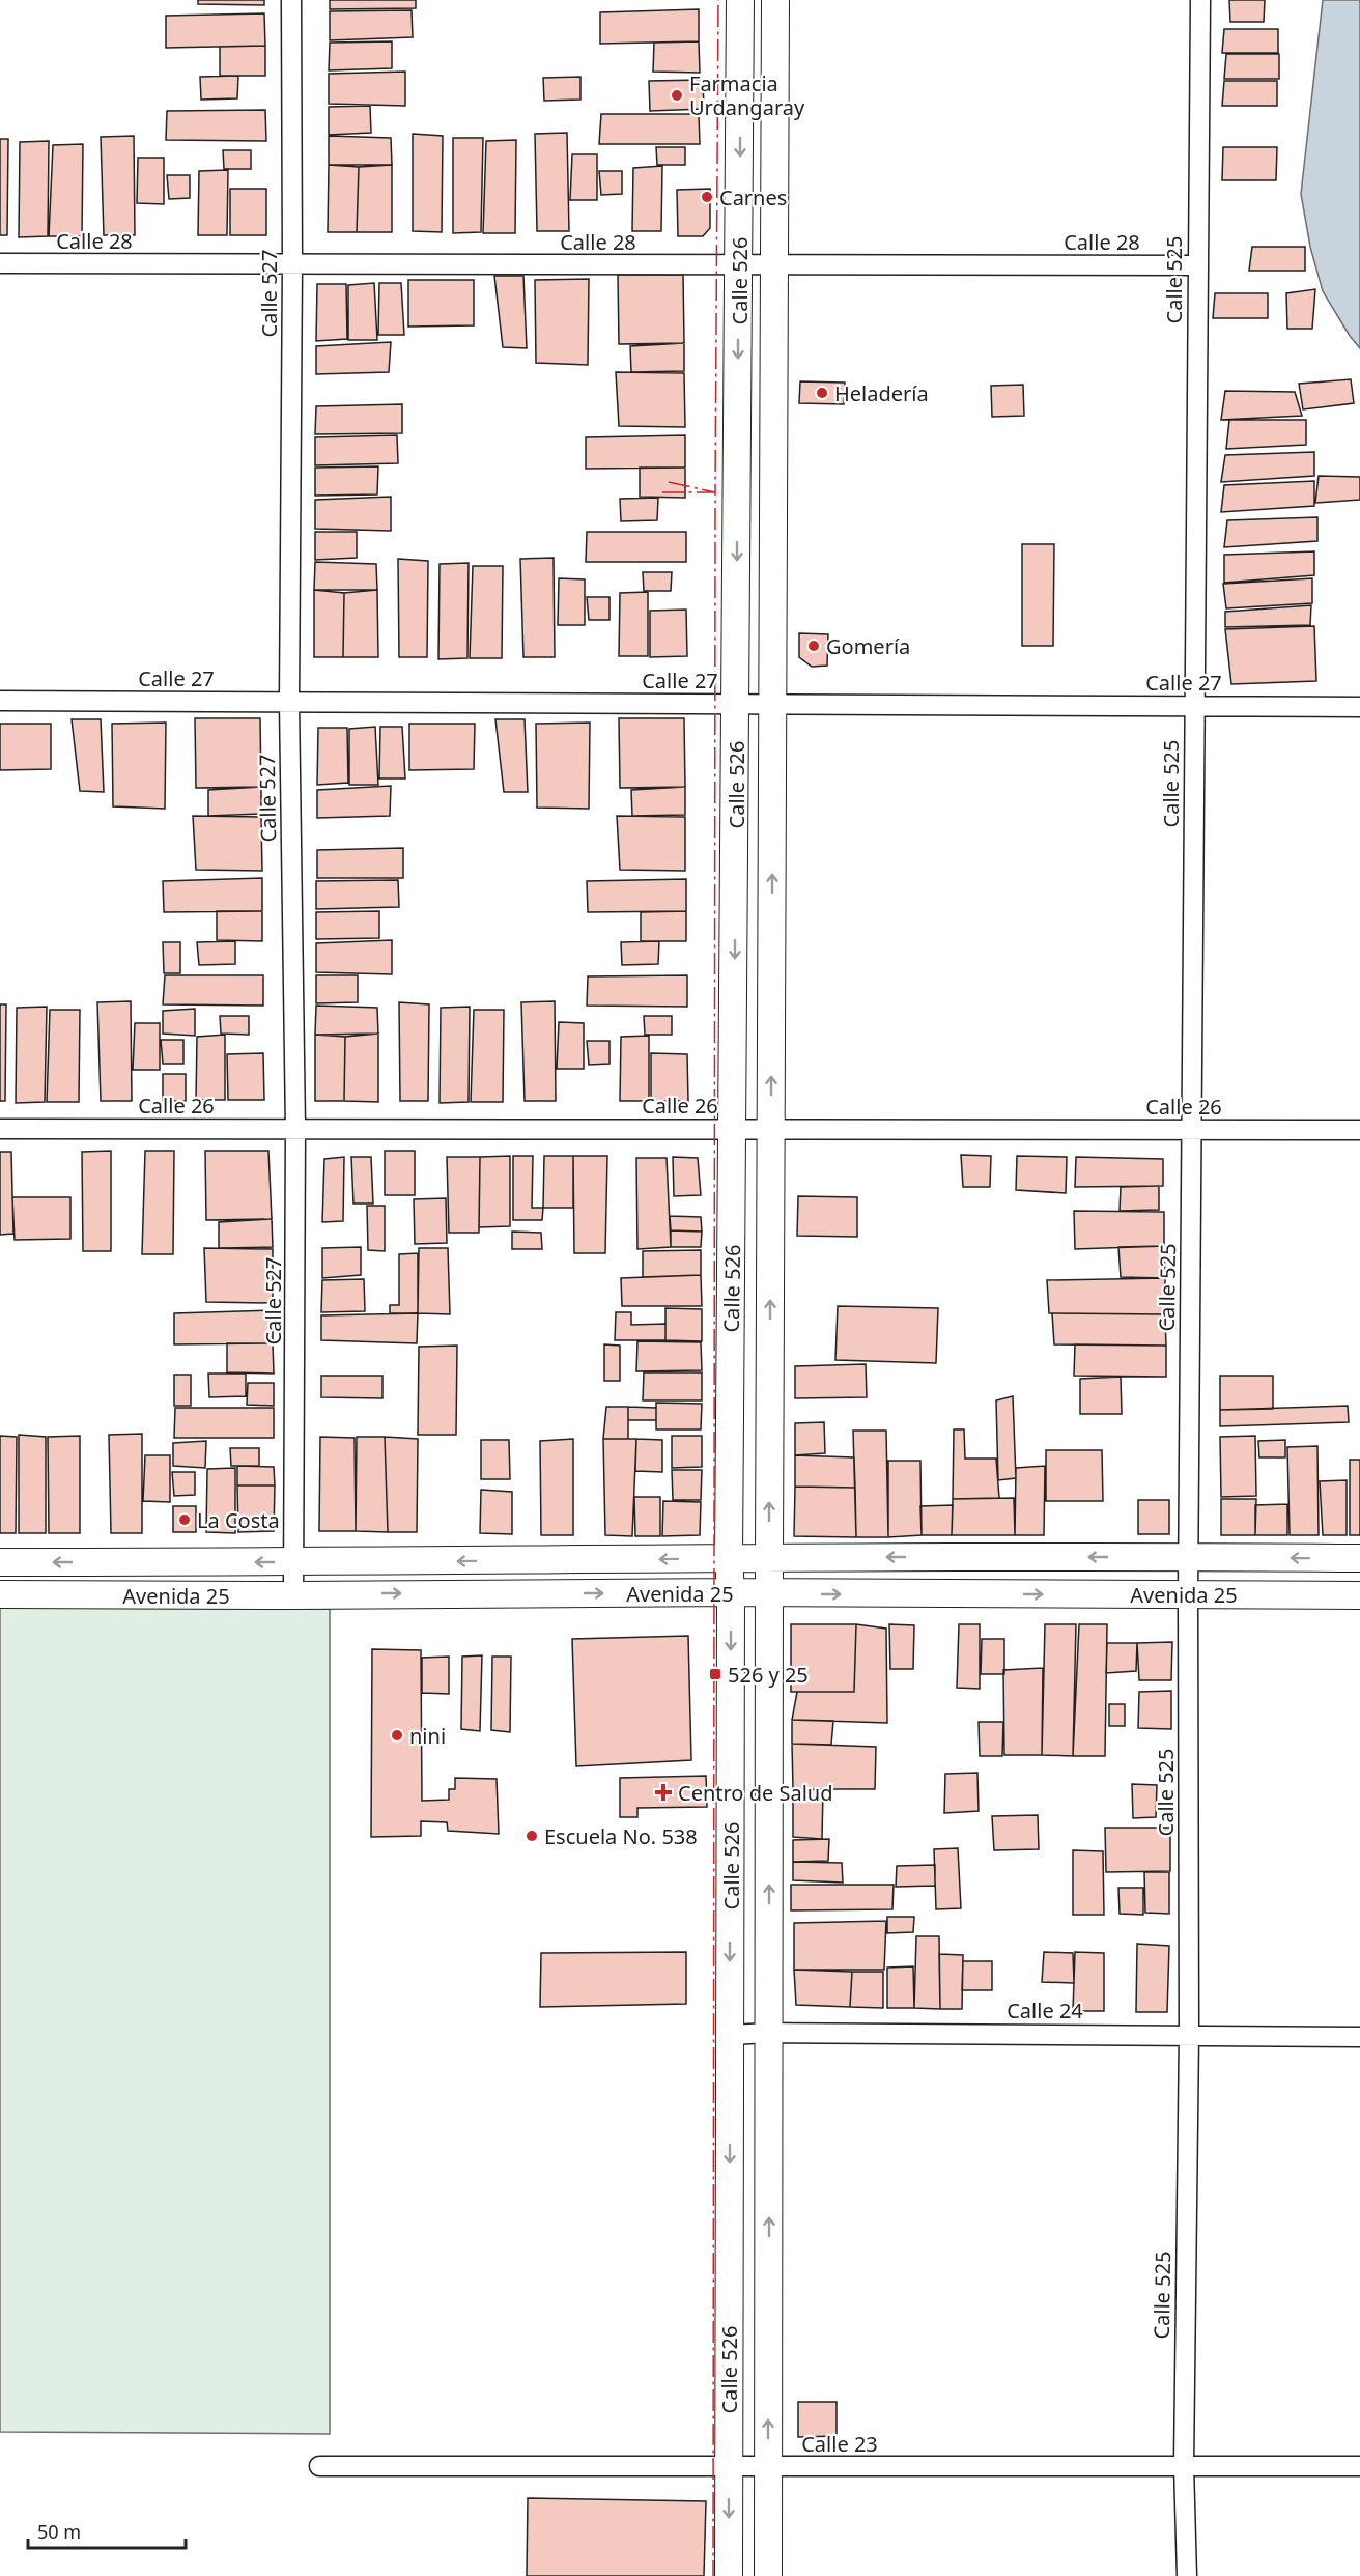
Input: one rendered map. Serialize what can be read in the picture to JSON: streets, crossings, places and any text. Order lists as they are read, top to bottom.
{
  "streets": {
    "main road": ["Calle 526", "Avenida 25"],
    "street": [
      "Calle 28",
      "Calle 525",
      "Calle 527",
      "Calle 27",
      "Calle 26",
      "Calle 24",
      "Calle 23"
    ]
  },
  "crossings": [
    ["Calle 28", "Calle 525"],
    ["Calle 28", "Calle 526"],
    ["Calle 28", "Calle 527"],
    ["Calle 525", "Calle 27"],
    ["Calle 525", "Calle 26"],
    ["Calle 525", "Avenida 25"],
    ["Calle 525", "Calle 24"],
    ["Calle 525", "Calle 23"],
    ["Calle 526", "Calle 27"],
    ["Calle 526", "Calle 26"],
    ["Calle 526", "Avenida 25"],
    ["Calle 526", "Calle 24"],
    ["Calle 526", "Calle 23"],
    ["Calle 527", "Calle 27"],
    ["Calle 527", "Calle 26"],
    ["Calle 527", "Avenida 25"]
  ],
  "places": {
    "other": [
      "Farmacia Urdangaray",
      "Carnes",
      "Heladería",
      "Gomería",
      "La Costa",
      "nini",
      "Escuela No. 538"
    ],
    "transit": ["526 y 25"],
    "health": ["Centro de Salud"]
  },
  "scale_bar": "50 m"
}
